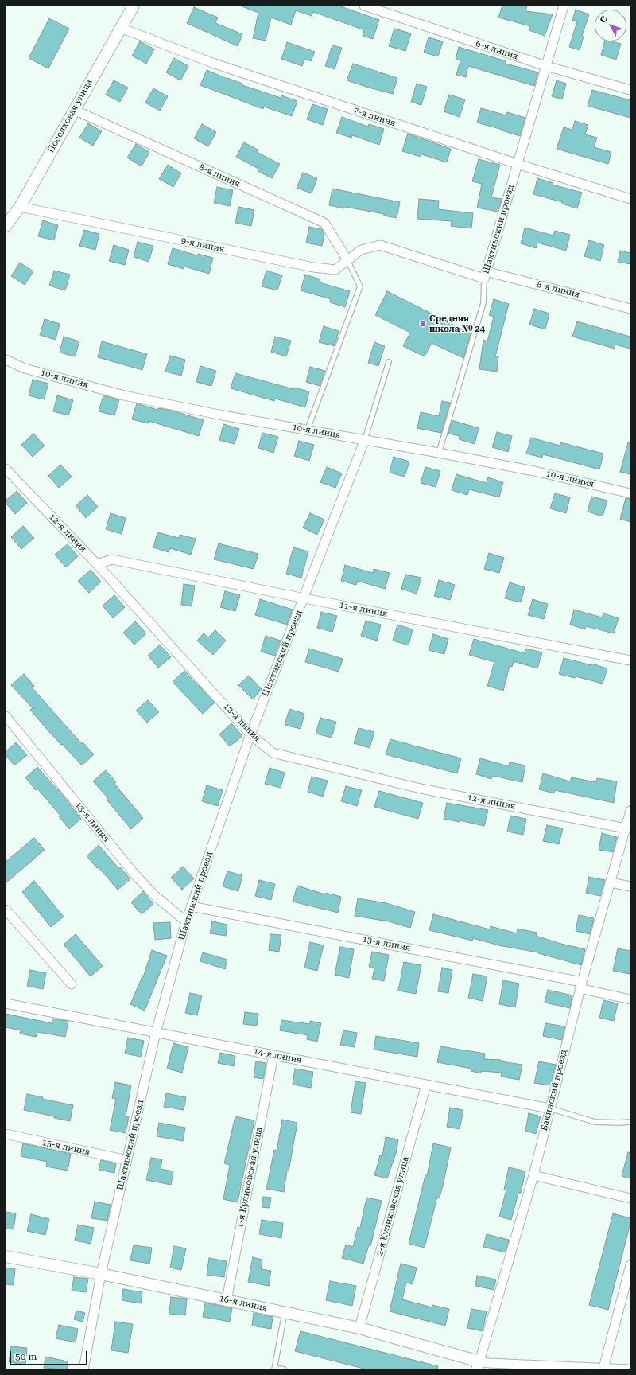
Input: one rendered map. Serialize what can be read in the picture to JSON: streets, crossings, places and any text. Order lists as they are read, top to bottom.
{
  "streets": {
    "street": [
      "6-я линия",
      "Поселковая улица",
      "7-я линия",
      "8-я линия",
      "Шахтинский проезд",
      "9-я линия",
      "10-я линия",
      "12-я линия",
      "11-я линия",
      "13-я линия",
      "14-я линия",
      "Бакинский проезд",
      "15-я линия",
      "1-я Куликовская улица",
      "2-я Куликовская улица",
      "16-я линия"
    ]
  },
  "crossings": [
    ["6-я линия", "Шахтинский проезд"],
    ["Поселковая улица", "7-я линия"],
    ["Поселковая улица", "8-я линия"],
    ["Поселковая улица", "9-я линия"],
    ["7-я линия", "Шахтинский проезд"],
    ["8-я линия", "Шахтинский проезд"],
    ["8-я линия", "9-я линия"],
    ["Шахтинский проезд", "10-я линия"],
    ["Шахтинский проезд", "12-я линия"],
    ["Шахтинский проезд", "11-я линия"],
    ["Шахтинский проезд", "13-я линия"],
    ["Шахтинский проезд", "14-я линия"],
    ["Шахтинский проезд", "15-я линия"],
    ["Шахтинский проезд", "16-я линия"],
    ["12-я линия", "11-я линия"],
    ["12-я линия", "Бакинский проезд"],
    ["13-я линия", "Бакинский проезд"],
    ["14-я линия", "Бакинский проезд"],
    ["14-я линия", "1-я Куликовская улица"],
    ["14-я линия", "2-я Куликовская улица"],
    ["Бакинский проезд", "16-я линия"],
    ["1-я Куликовская улица", "16-я линия"],
    ["2-я Куликовская улица", "16-я линия"]
  ],
  "places": ["Средняя школа № 24"],
  "scale_bar": "50 m",
  "north": "top left"
}
